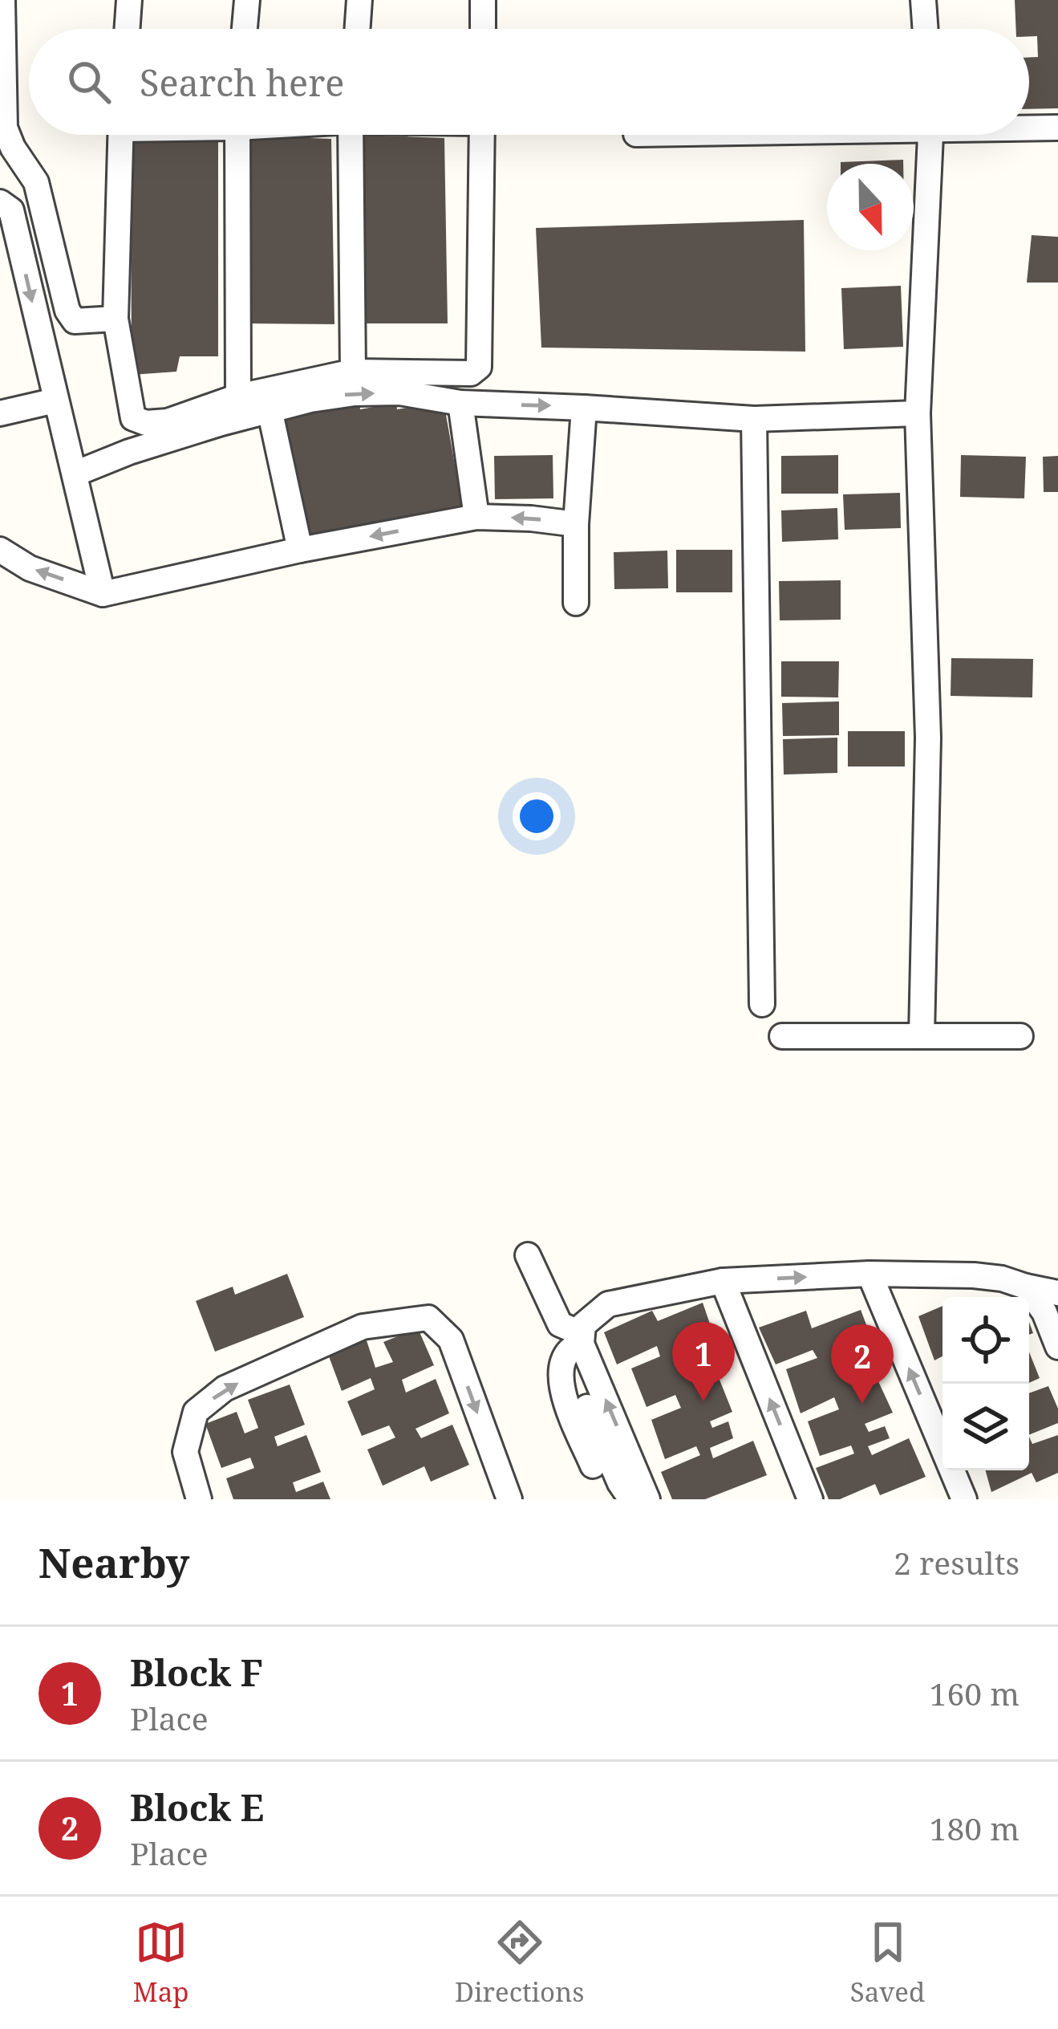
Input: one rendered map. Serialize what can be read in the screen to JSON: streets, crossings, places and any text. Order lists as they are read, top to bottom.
{
  "north": "bottom",
  "page": {
    "search": "Search here",
    "pins": ["1", "2"],
    "heading": ["Nearby", "2 results"],
    "list": [
      {
        "mark": "1",
        "name": "Block F",
        "note": "Place",
        "value": "160 m"
      },
      {
        "mark": "2",
        "name": "Block E",
        "note": "Place",
        "value": "180 m"
      }
    ],
    "nav": ["Map", "Directions", "Saved"]
  }
}
